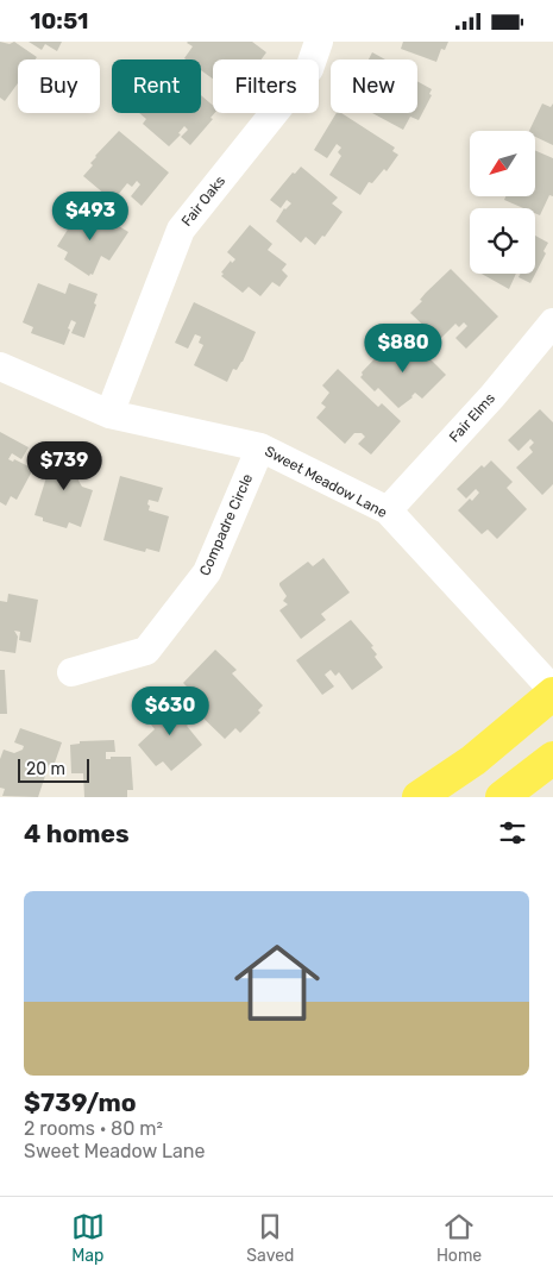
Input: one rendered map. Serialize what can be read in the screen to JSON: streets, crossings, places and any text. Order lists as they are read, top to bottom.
{
  "streets": {
    "street": [
      "Fair Oaks",
      "Fair Elms",
      "Sweet Meadow Lane",
      "Compadre Circle"
    ]
  },
  "crossings": [
    ["Fair Oaks", "Sweet Meadow Lane"],
    ["Fair Elms", "Sweet Meadow Lane"],
    ["Sweet Meadow Lane", "Compadre Circle"]
  ],
  "scale_bar": "20 m",
  "north": "bottom left",
  "page": {
    "status": "10:51",
    "chip": [
      "Buy",
      "Rent",
      "Filters",
      "New"
    ],
    "price": [
      "$493",
      "$880",
      "$739",
      "$630"
    ],
    "scale": "20 m",
    "heading": "4 homes",
    "list": [
      {
        "name": "$739/mo",
        "note": "2 rooms · 80 m² · Sweet Meadow Lane"
      }
    ],
    "tabs": ["Map", "Saved", "Home"]
  }
}
